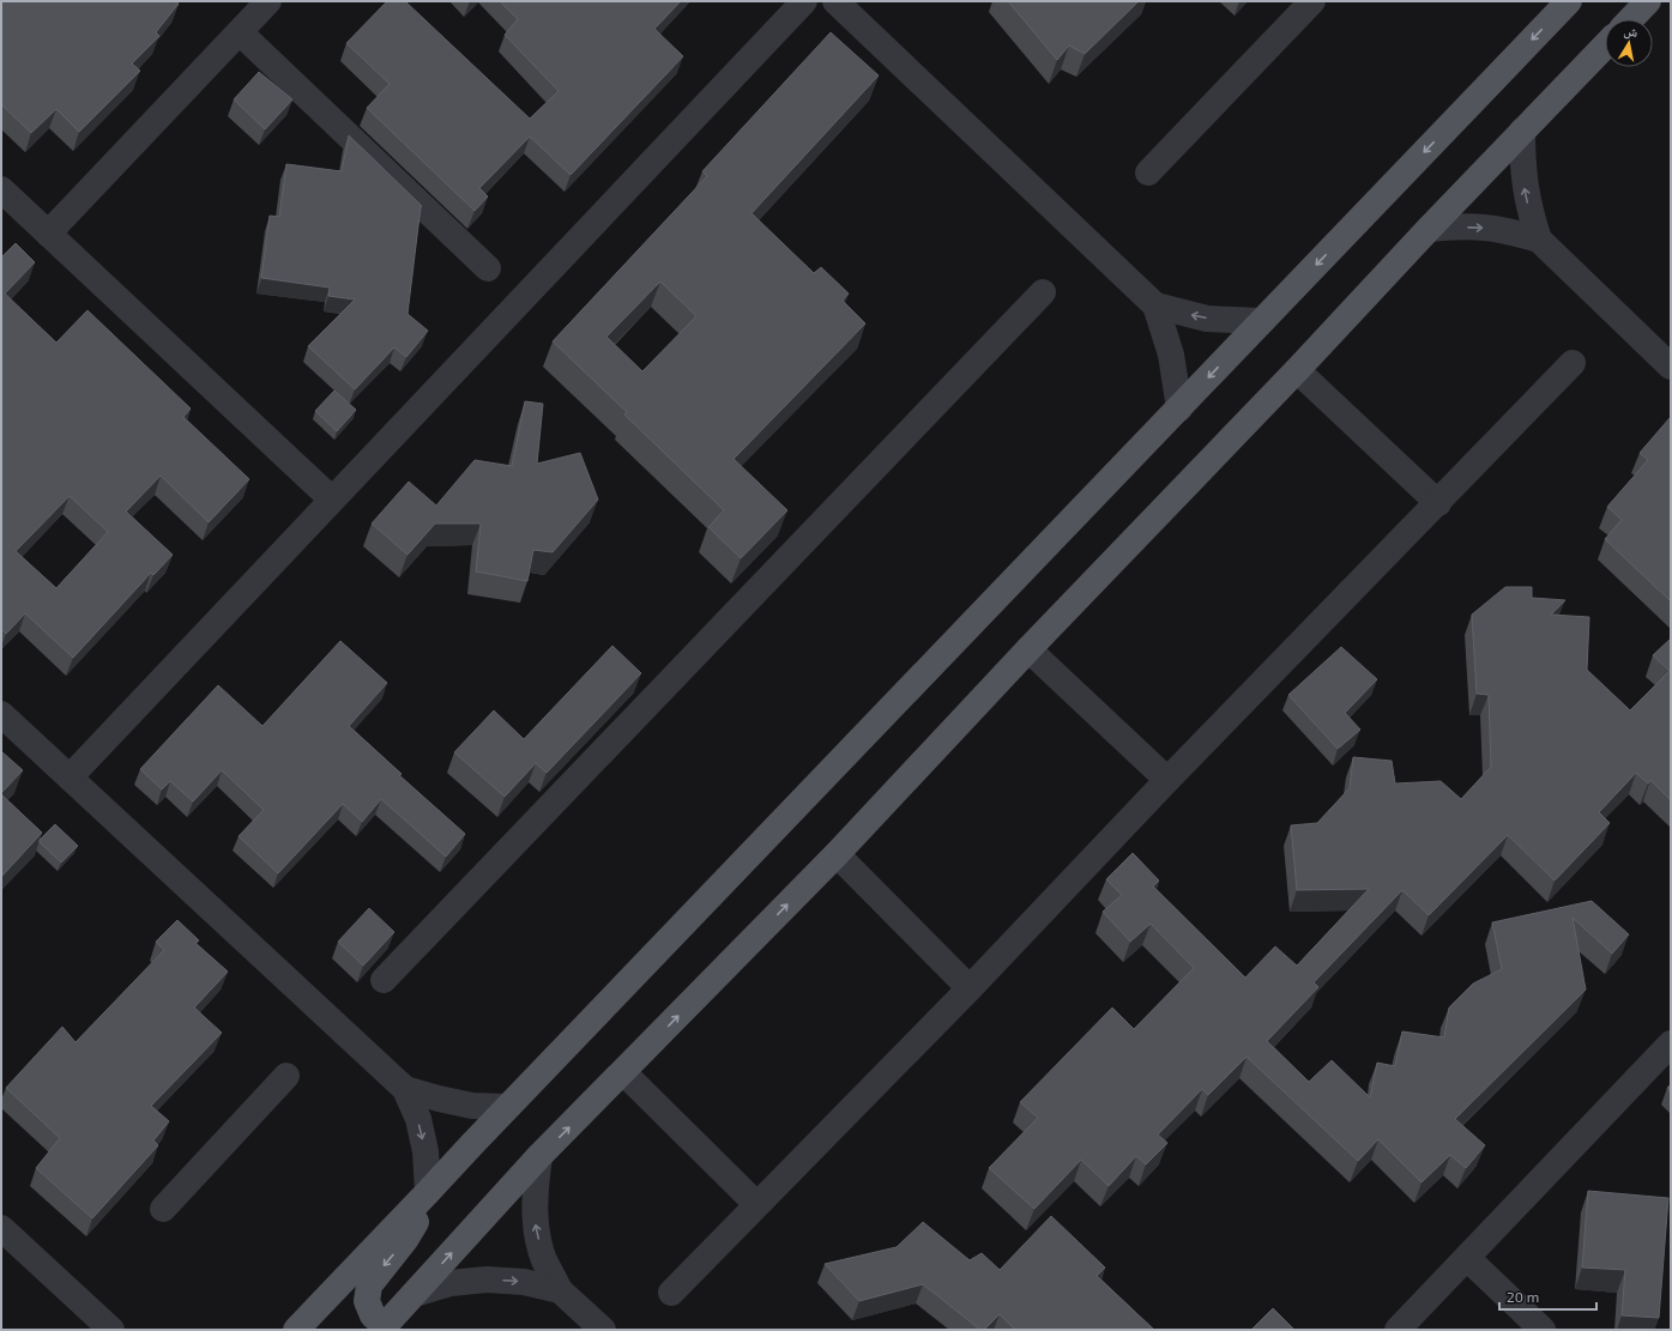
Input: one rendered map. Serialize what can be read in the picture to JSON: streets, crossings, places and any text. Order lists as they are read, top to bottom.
{
  "scale_bar": "20 m",
  "north": "top"
}
